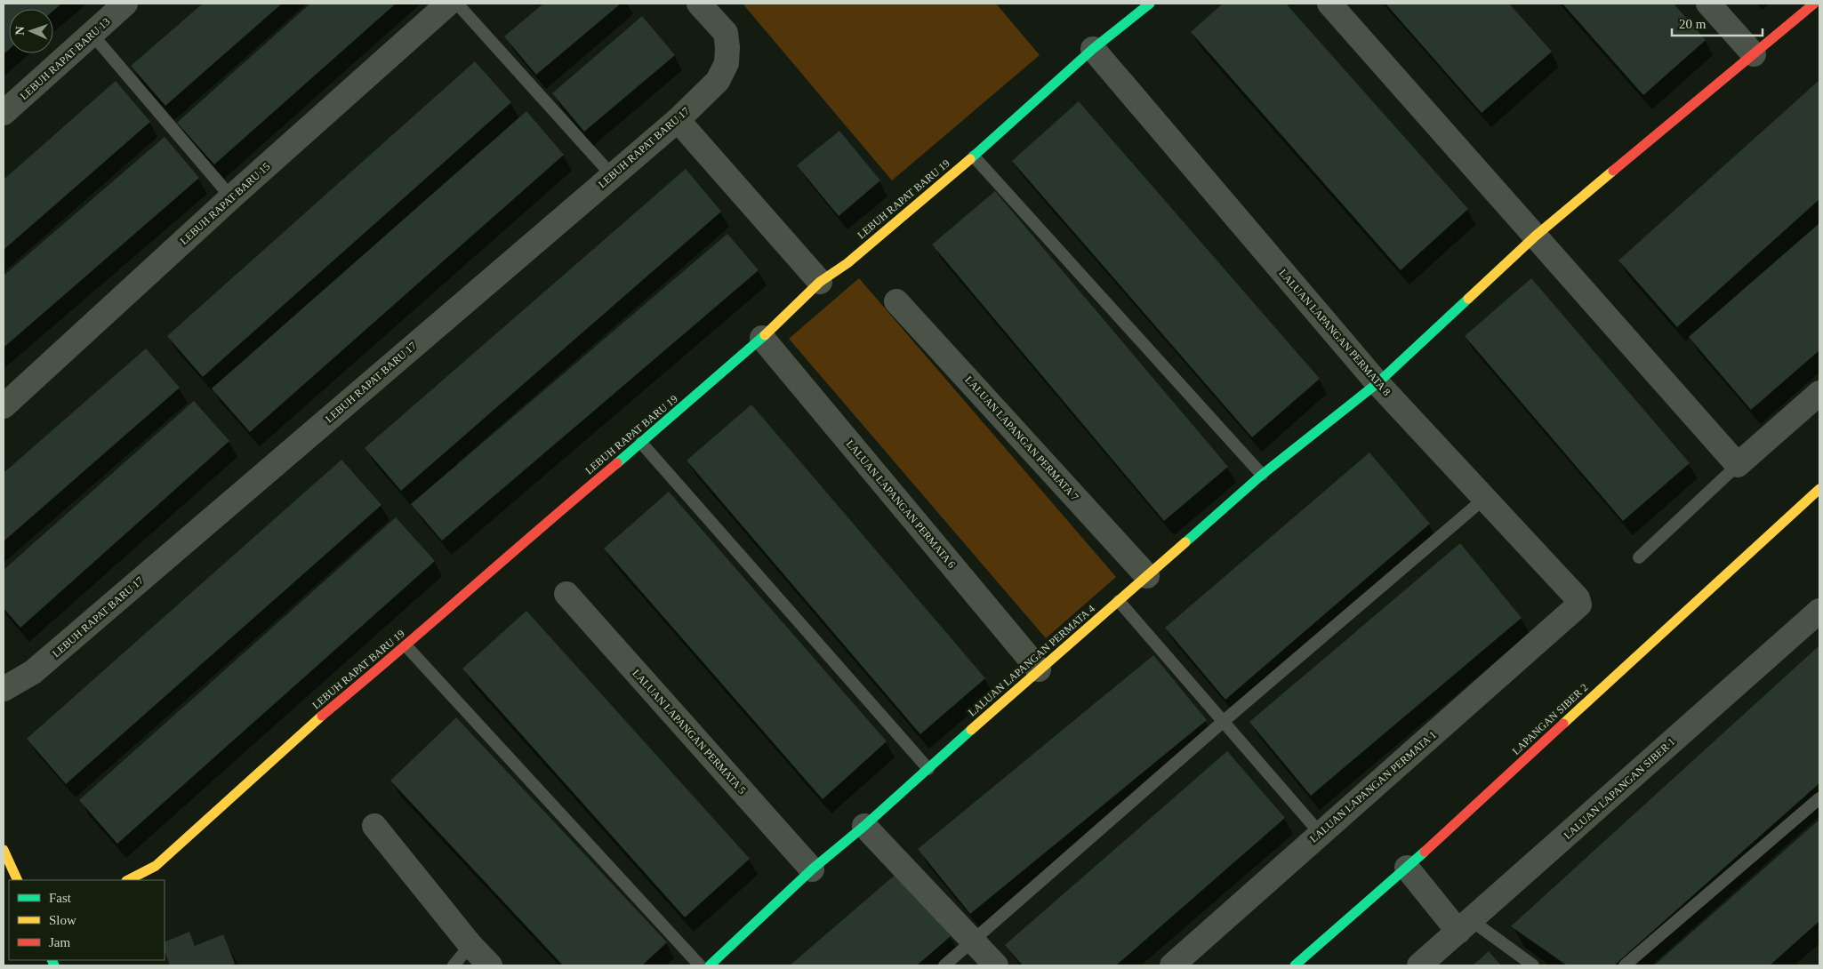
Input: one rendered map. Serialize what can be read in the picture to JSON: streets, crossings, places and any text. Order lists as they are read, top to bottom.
{
  "streets": {
    "street": [
      "LEBUH RAPAT BARU 13",
      "LEBUH RAPAT BARU 17",
      "LEBUH RAPAT BARU 19",
      "LEBUH RAPAT BARU 15",
      "LALUAN LAPANGAN PERMATA 8",
      "LALUAN LAPANGAN PERMATA 7",
      "LALUAN LAPANGAN PERMATA 6",
      "LALUAN LAPANGAN PERMATA 4",
      "LAPANGAN SIBER 2",
      "LALUAN LAPANGAN PERMATA 5",
      "LALUAN LAPANGAN PERMATA 1",
      "LALUAN LAPANGAN SIBER 1"
    ]
  },
  "crossings": [
    ["LEBUH RAPAT BARU 19", "LALUAN LAPANGAN PERMATA 8"],
    ["LEBUH RAPAT BARU 19", "LALUAN LAPANGAN PERMATA 6"],
    ["LALUAN LAPANGAN PERMATA 8", "LALUAN LAPANGAN PERMATA 4"],
    ["LALUAN LAPANGAN PERMATA 8", "LALUAN LAPANGAN PERMATA 1"],
    ["LALUAN LAPANGAN PERMATA 7", "LALUAN LAPANGAN PERMATA 4"],
    ["LALUAN LAPANGAN PERMATA 6", "LALUAN LAPANGAN PERMATA 4"],
    ["LALUAN LAPANGAN PERMATA 4", "LALUAN LAPANGAN PERMATA 5"]
  ],
  "legend": ["Fast", "Slow", "Jam"],
  "scale_bar": "20 m",
  "north": "left"
}
